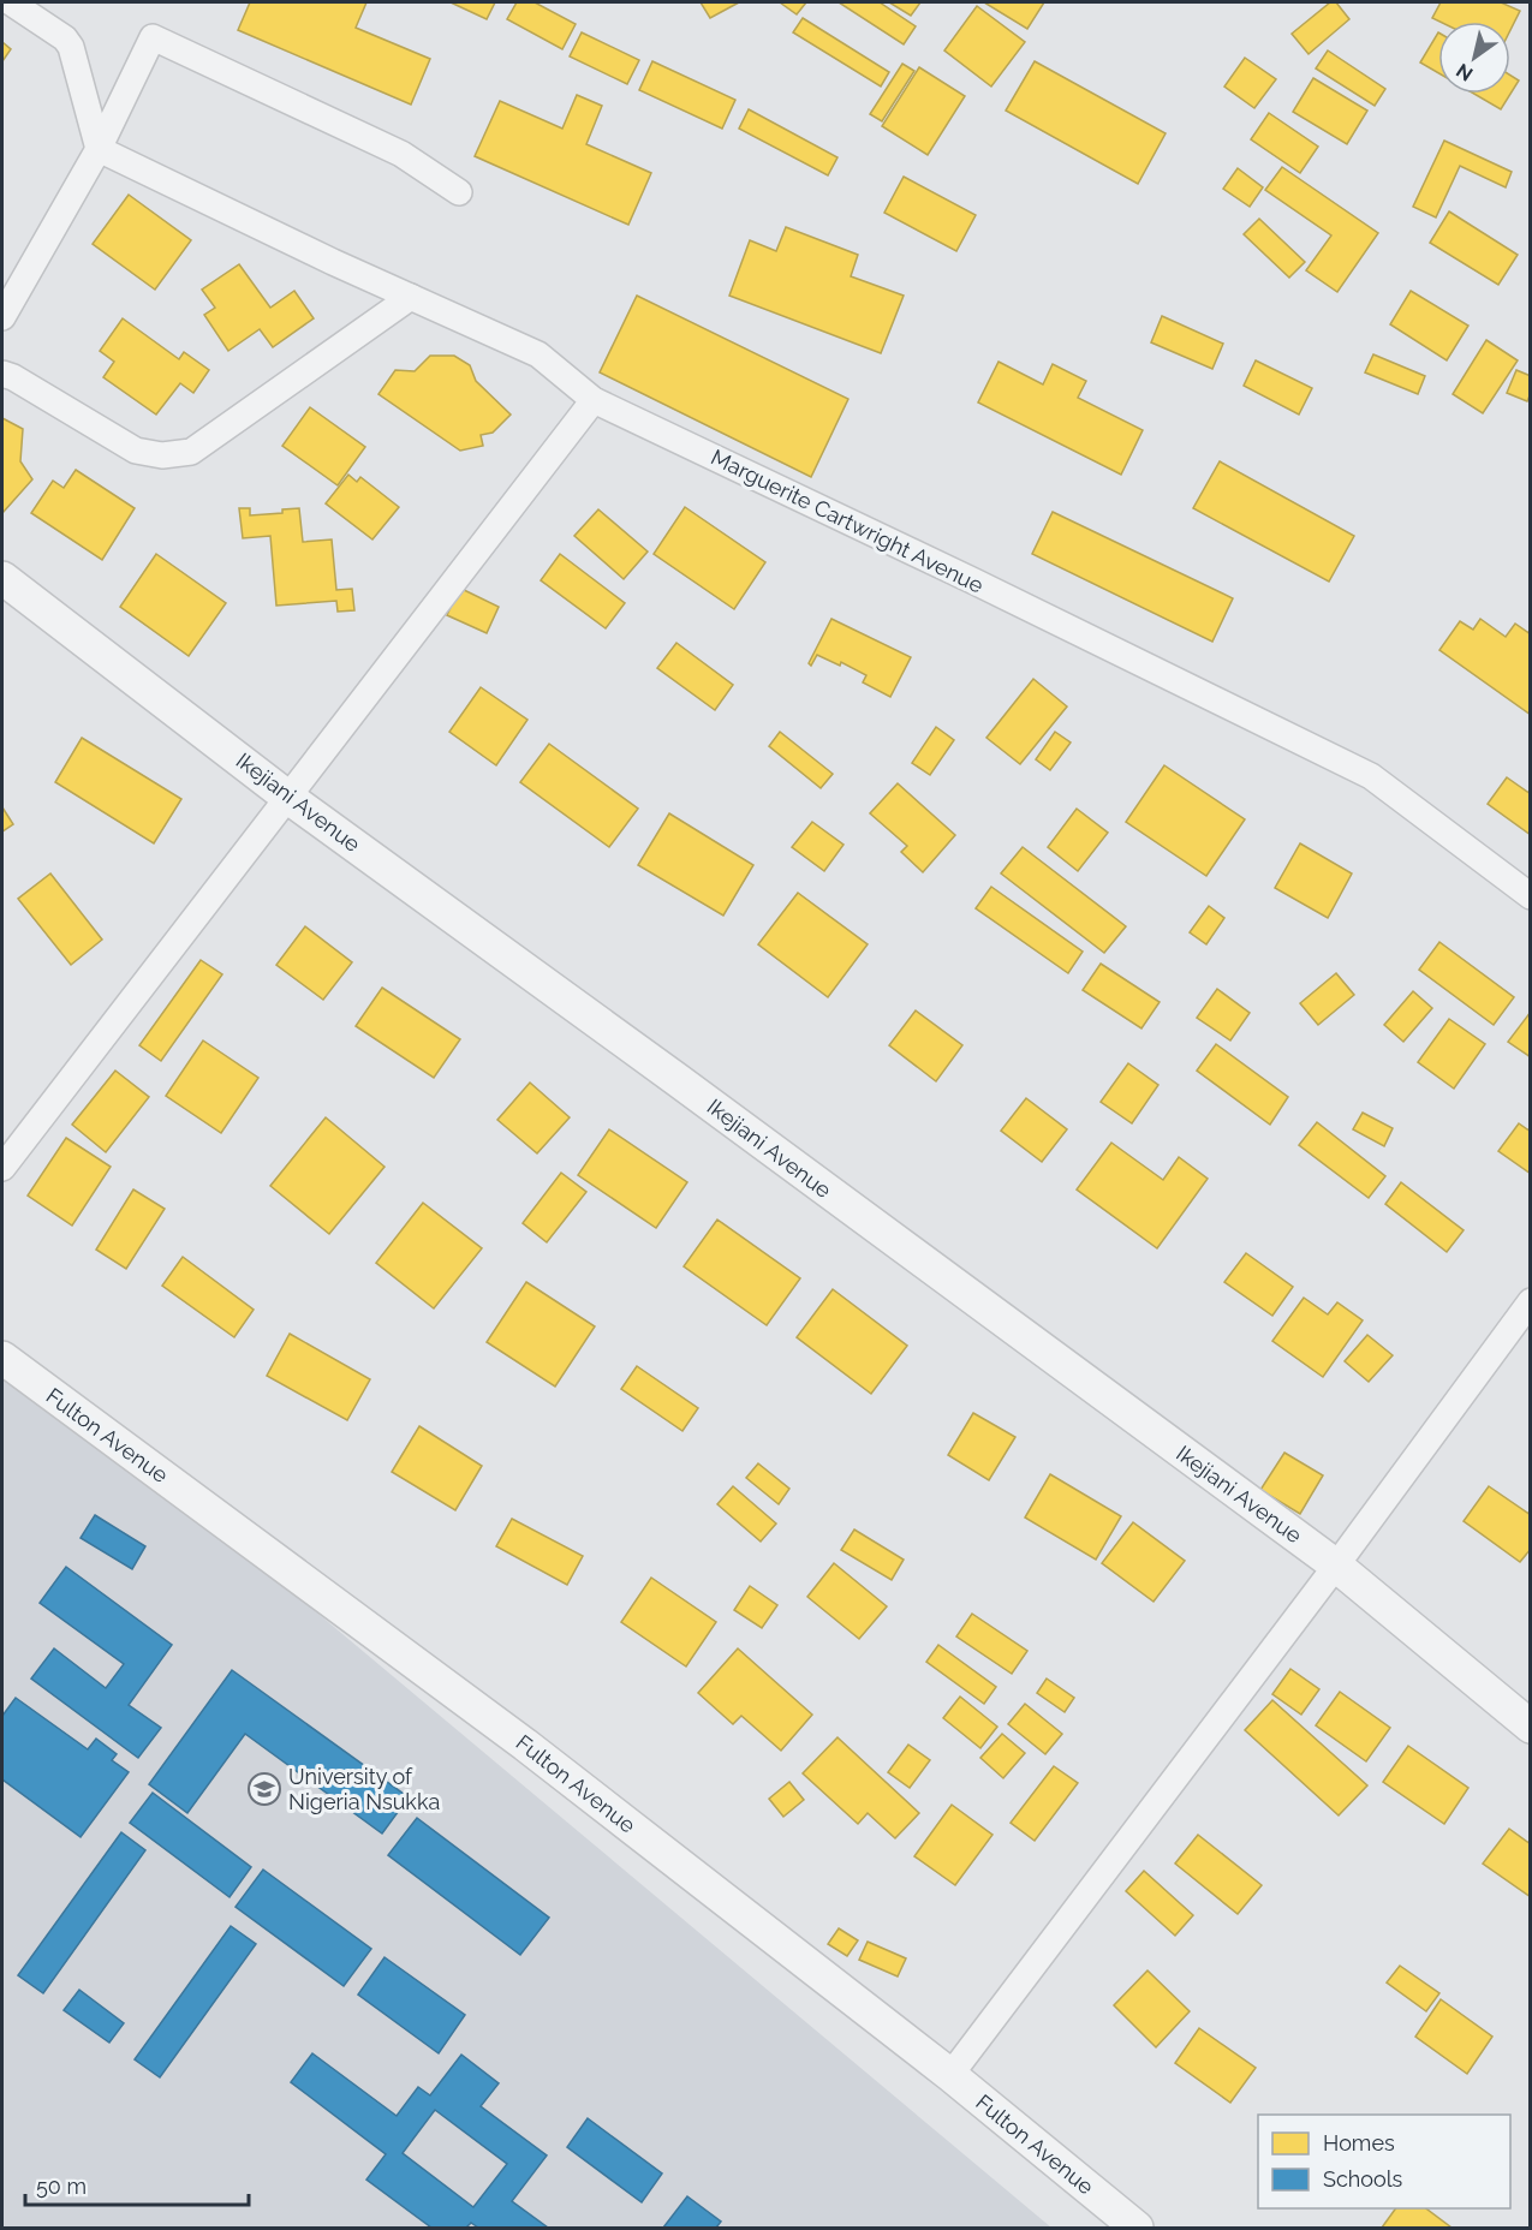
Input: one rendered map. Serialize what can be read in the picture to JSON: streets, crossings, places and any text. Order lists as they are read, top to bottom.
{
  "streets": {
    "street": ["Marguerite Cartwright Avenue", "Ikejiani Avenue", "Fulton Avenue"]
  },
  "places": {
    "school or university": ["University of Nigeria Nsukka"]
  },
  "legend": ["Homes", "Schools"],
  "scale_bar": "50 m",
  "north": "bottom left"
}
